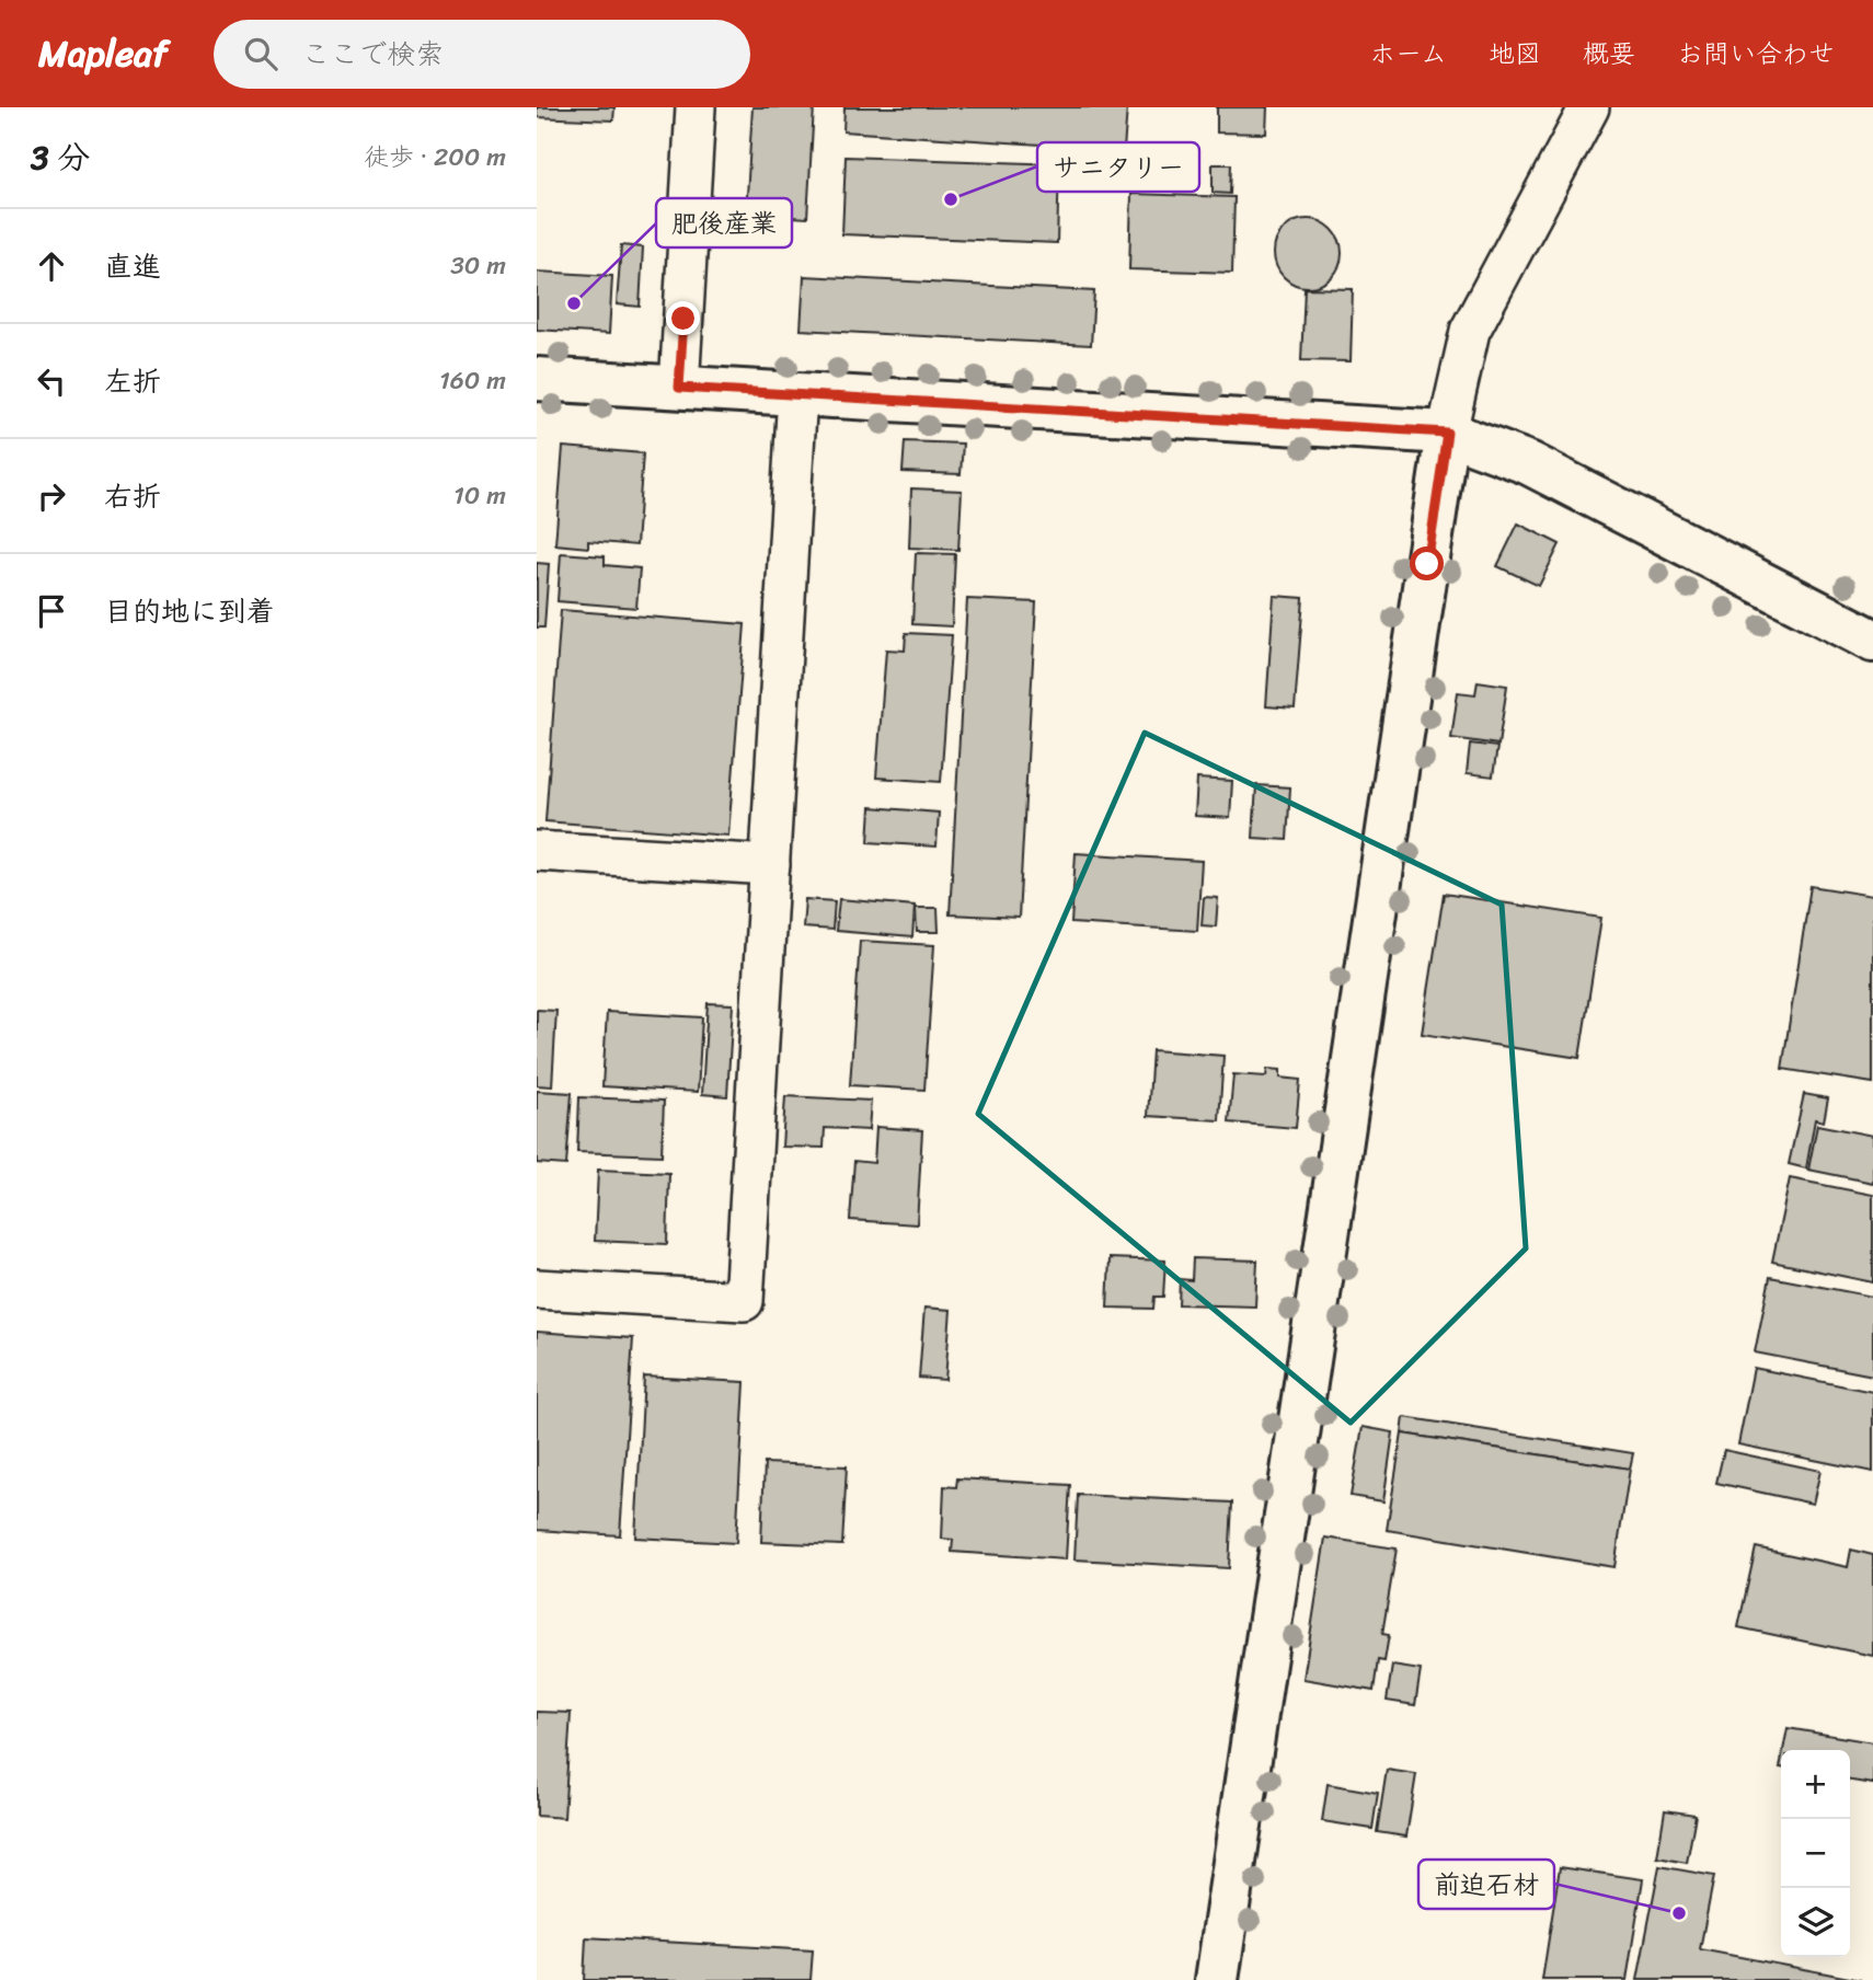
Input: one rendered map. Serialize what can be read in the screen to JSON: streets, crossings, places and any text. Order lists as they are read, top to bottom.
{
  "places": ["サニタリー", "肥後産業", "前迫石材"],
  "page": {
    "header": "Mapleaf",
    "search": "ここで検索",
    "nav": [
      "ホーム",
      "地図",
      "概要",
      "お問い合わせ"
    ],
    "heading": ["3 分", "徒歩 · 200 m"],
    "list": [
      ["直進", "30 m"],
      ["左折", "160 m"],
      ["右折", "10 m"],
      "目的地に到着"
    ],
    "map_buttons": ["+", "−"]
  }
}
